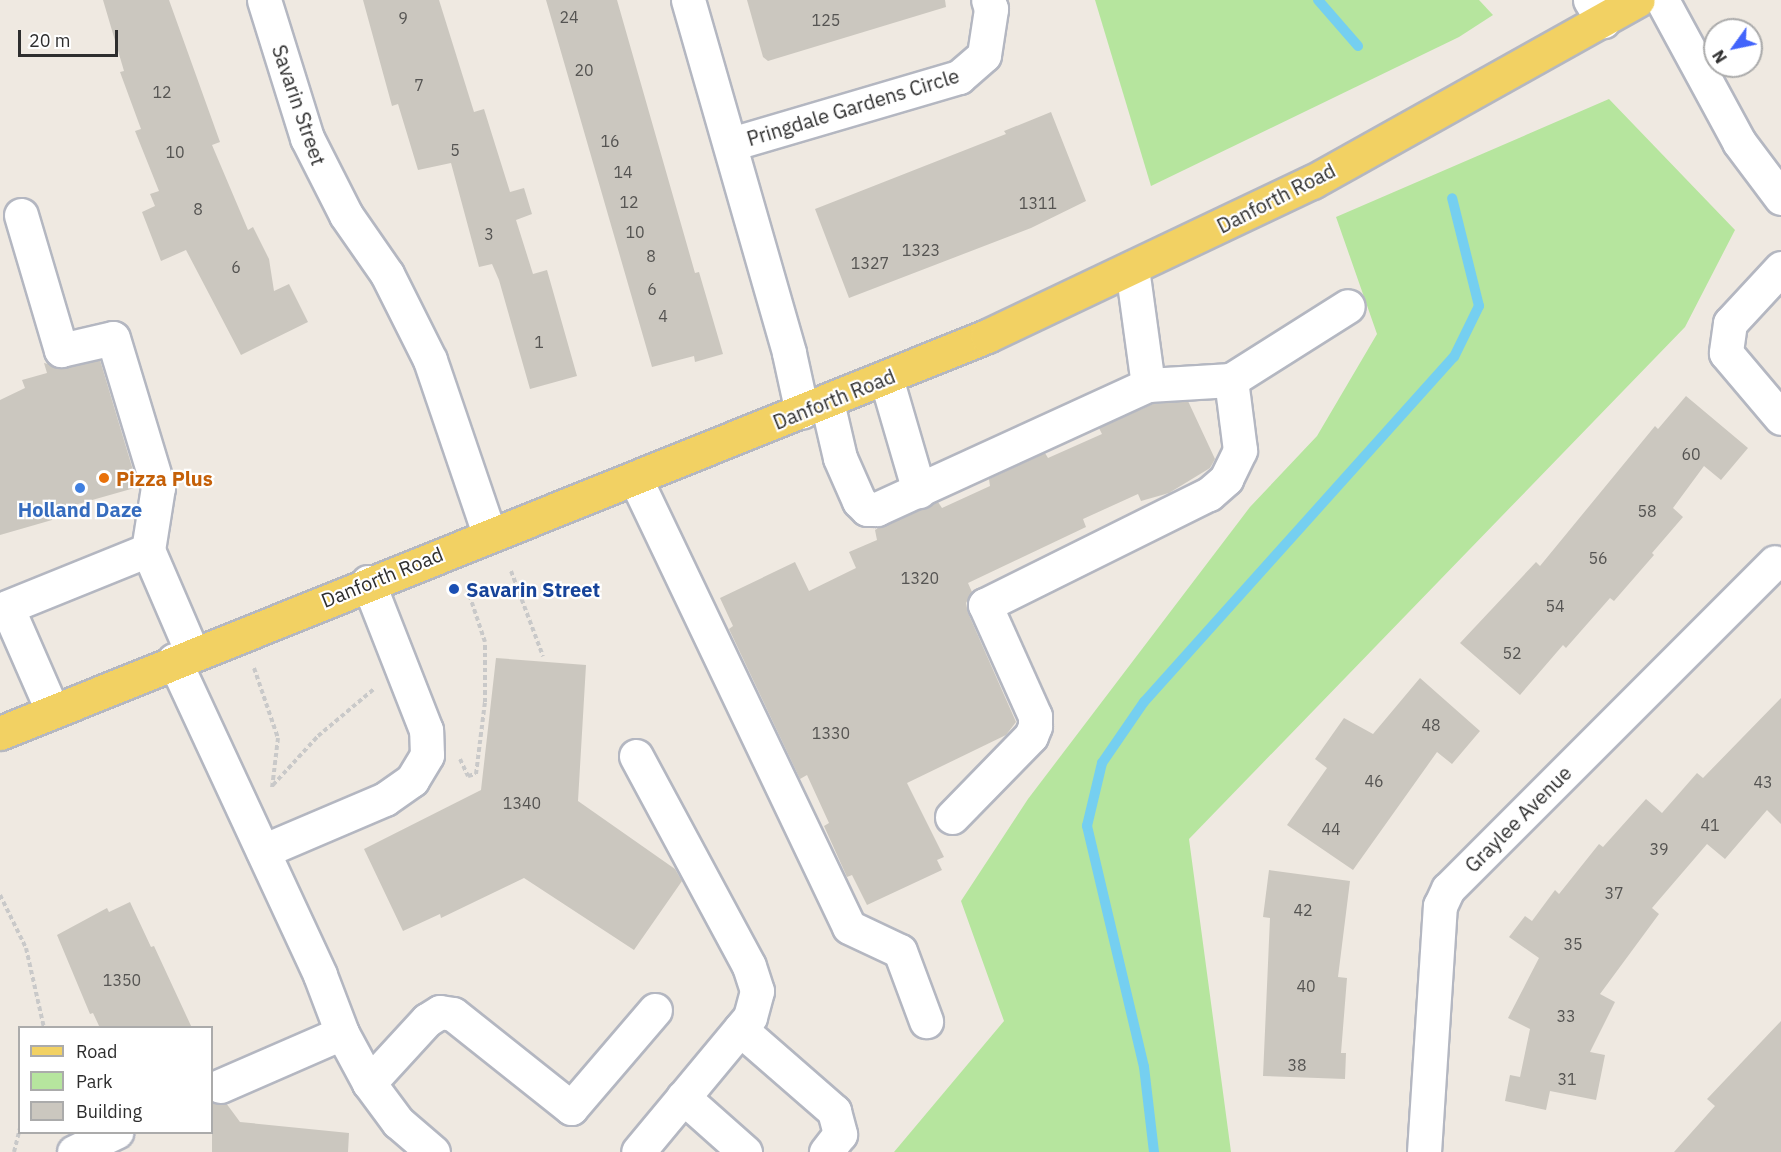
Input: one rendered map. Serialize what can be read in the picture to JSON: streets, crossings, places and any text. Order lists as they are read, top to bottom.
{
  "streets": {
    "main road": ["Danforth Road"],
    "street": ["Savarin Street", "Pringdale Gardens Circle", "Graylee Avenue"]
  },
  "crossings": [
    ["Savarin Street", "Danforth Road"],
    ["Pringdale Gardens Circle", "Danforth Road"]
  ],
  "places": ["Pizza Plus", "Holland Daze", "Savarin Street"],
  "house_numbers": [
    "24",
    "9",
    "125",
    "20",
    "7",
    "12",
    "16",
    "5",
    "10",
    "14",
    "12",
    "1311",
    "8",
    "10",
    "3",
    "1323",
    "8",
    "1327",
    "6",
    "6",
    "4",
    "1",
    "60",
    "58",
    "56",
    "1320",
    "54",
    "52",
    "48",
    "1330",
    "46",
    "43",
    "1340",
    "41",
    "44",
    "39",
    "37",
    "42",
    "35",
    "1350",
    "40",
    "33",
    "38",
    "31"
  ],
  "legend": ["Road", "Park", "Building"],
  "scale_bar": "20 m",
  "north": "bottom left"
}
